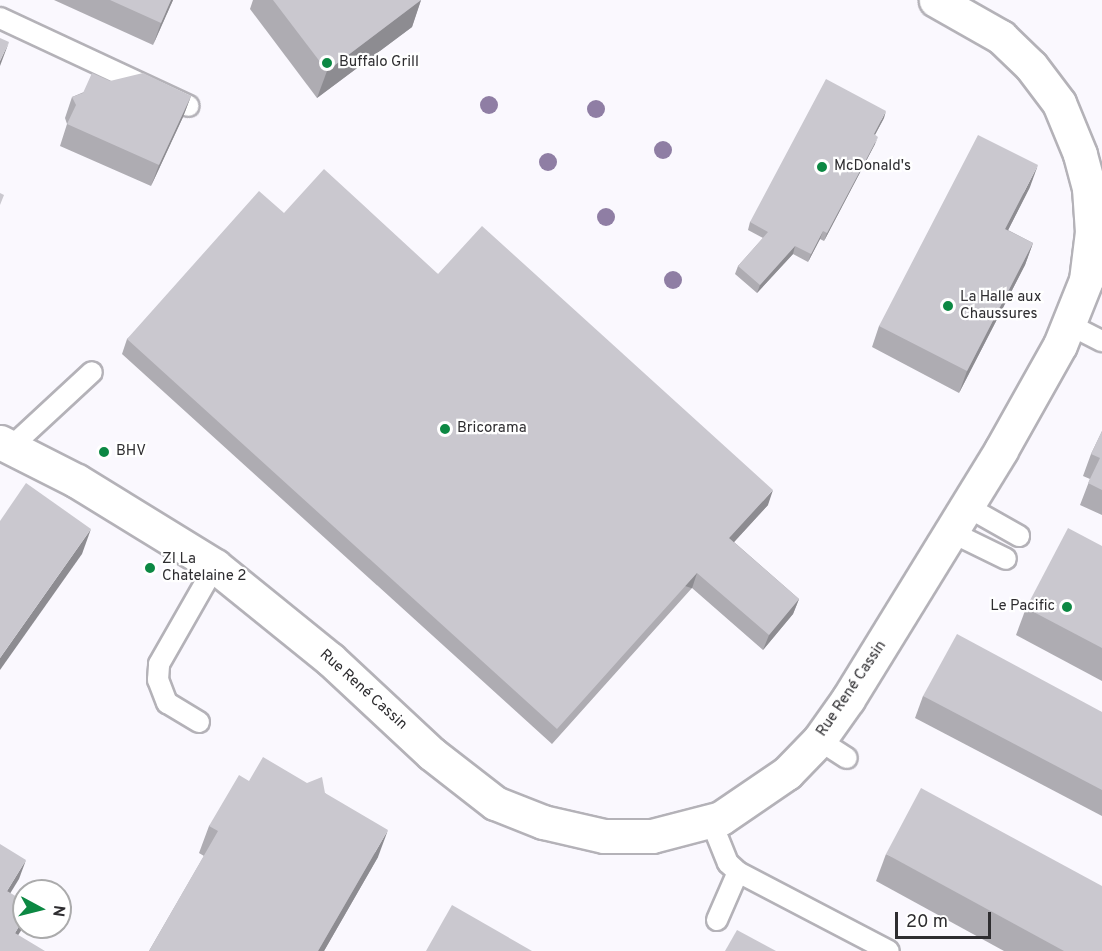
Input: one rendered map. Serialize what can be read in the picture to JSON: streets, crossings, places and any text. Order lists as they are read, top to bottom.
{
  "streets": {
    "street": ["Rue René Cassin"]
  },
  "places": [
    "Buffalo Grill",
    "McDonald's",
    "La Halle aux Chaussures",
    "Bricorama",
    "BHV",
    "ZI La Chatelaine 2",
    "Le Pacific"
  ],
  "scale_bar": "20 m",
  "north": "right"
}
